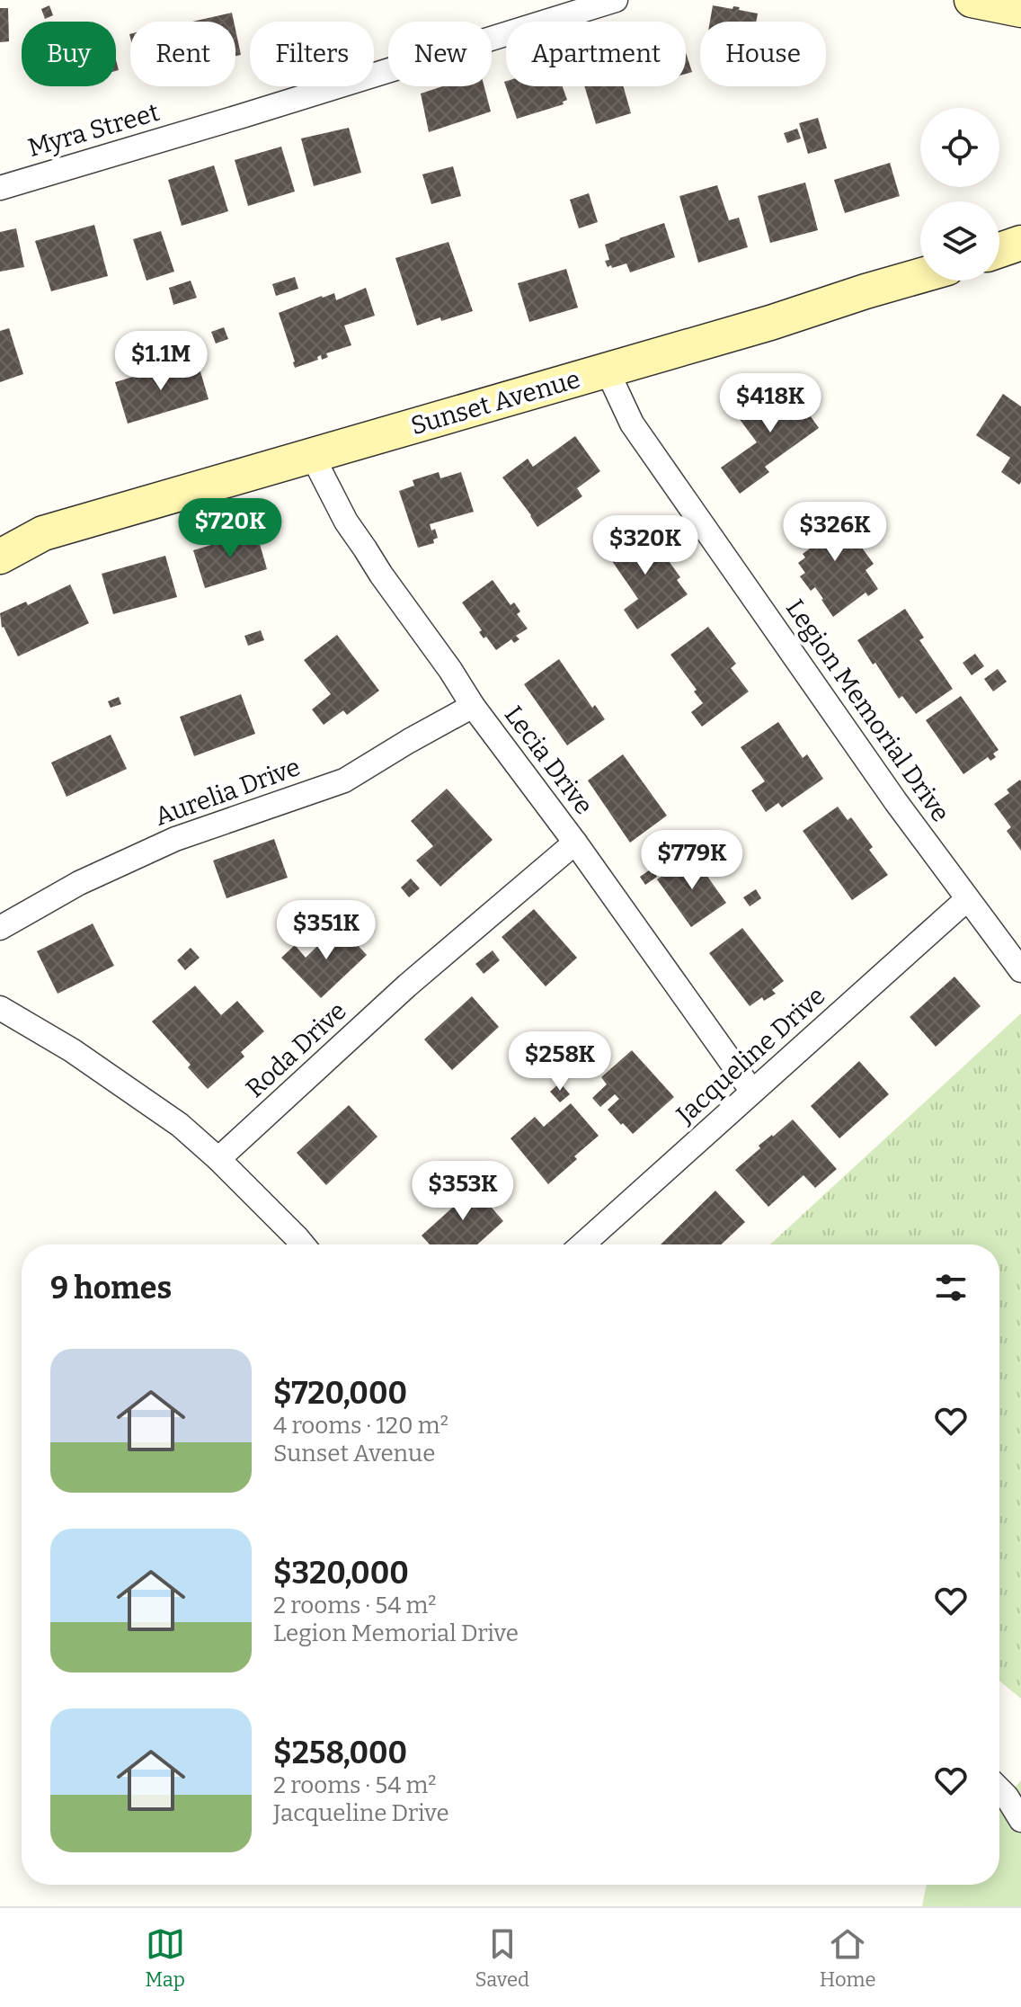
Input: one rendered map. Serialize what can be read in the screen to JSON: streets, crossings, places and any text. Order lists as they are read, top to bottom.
{
  "streets": {
    "main road": ["Sunset Avenue"],
    "street": [
      "Myra Street",
      "Legion Memorial Drive",
      "Lecia Drive",
      "Aurelia Drive",
      "Roda Drive",
      "Jacqueline Drive"
    ]
  },
  "crossings": [
    ["Sunset Avenue", "Legion Memorial Drive"],
    ["Sunset Avenue", "Lecia Drive"],
    ["Legion Memorial Drive", "Jacqueline Drive"],
    ["Lecia Drive", "Aurelia Drive"],
    ["Lecia Drive", "Roda Drive"],
    ["Lecia Drive", "Jacqueline Drive"]
  ],
  "page": {
    "chip": [
      "Buy",
      "Rent",
      "Filters",
      "New",
      "Apartment",
      "House"
    ],
    "price": [
      "$1.1M",
      "$418K",
      "$720K",
      "$326K",
      "$320K",
      "$779K",
      "$351K",
      "$258K",
      "$353K"
    ],
    "heading": "9 homes",
    "list": [
      {
        "name": "$720,000",
        "note": "4 rooms · 120 m² · Sunset Avenue"
      },
      {
        "name": "$320,000",
        "note": "2 rooms · 54 m² · Legion Memorial Drive"
      },
      {
        "name": "$258,000",
        "note": "2 rooms · 54 m² · Jacqueline Drive"
      }
    ],
    "tabs": ["Map", "Saved", "Home"]
  }
}
